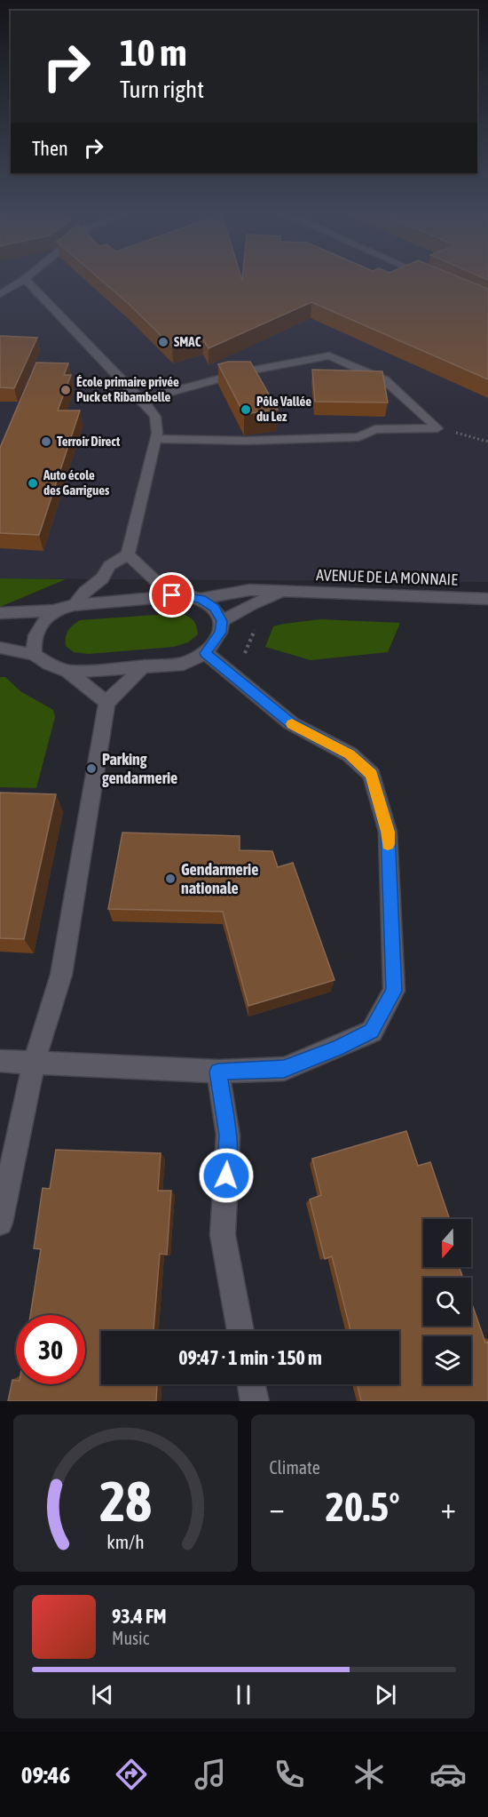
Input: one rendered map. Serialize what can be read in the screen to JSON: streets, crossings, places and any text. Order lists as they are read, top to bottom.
{
  "streets": {
    "street": ["AVENUE DE LA MONNAIE"]
  },
  "places": [
    "SMAC",
    "École primaire privée Puck et Ribambelle",
    "Pôle Vallée du Lez",
    "Terroir Direct",
    "Auto école des Garrigues",
    "Parking gendarmerie",
    "Gendarmerie nationale"
  ],
  "north": "bottom",
  "page": {
    "turn": ["10 m", "Turn right"],
    "then": "Then",
    "limit": "30",
    "trip": "09:47 · 1 min · 150 m",
    "tile": "Climate",
    "heat": ["−", "20.5°", "+"],
    "song": ["93.4 FM", "Music"],
    "tabs": "09:46",
    "gauge": ["28", "km/h"]
  }
}
